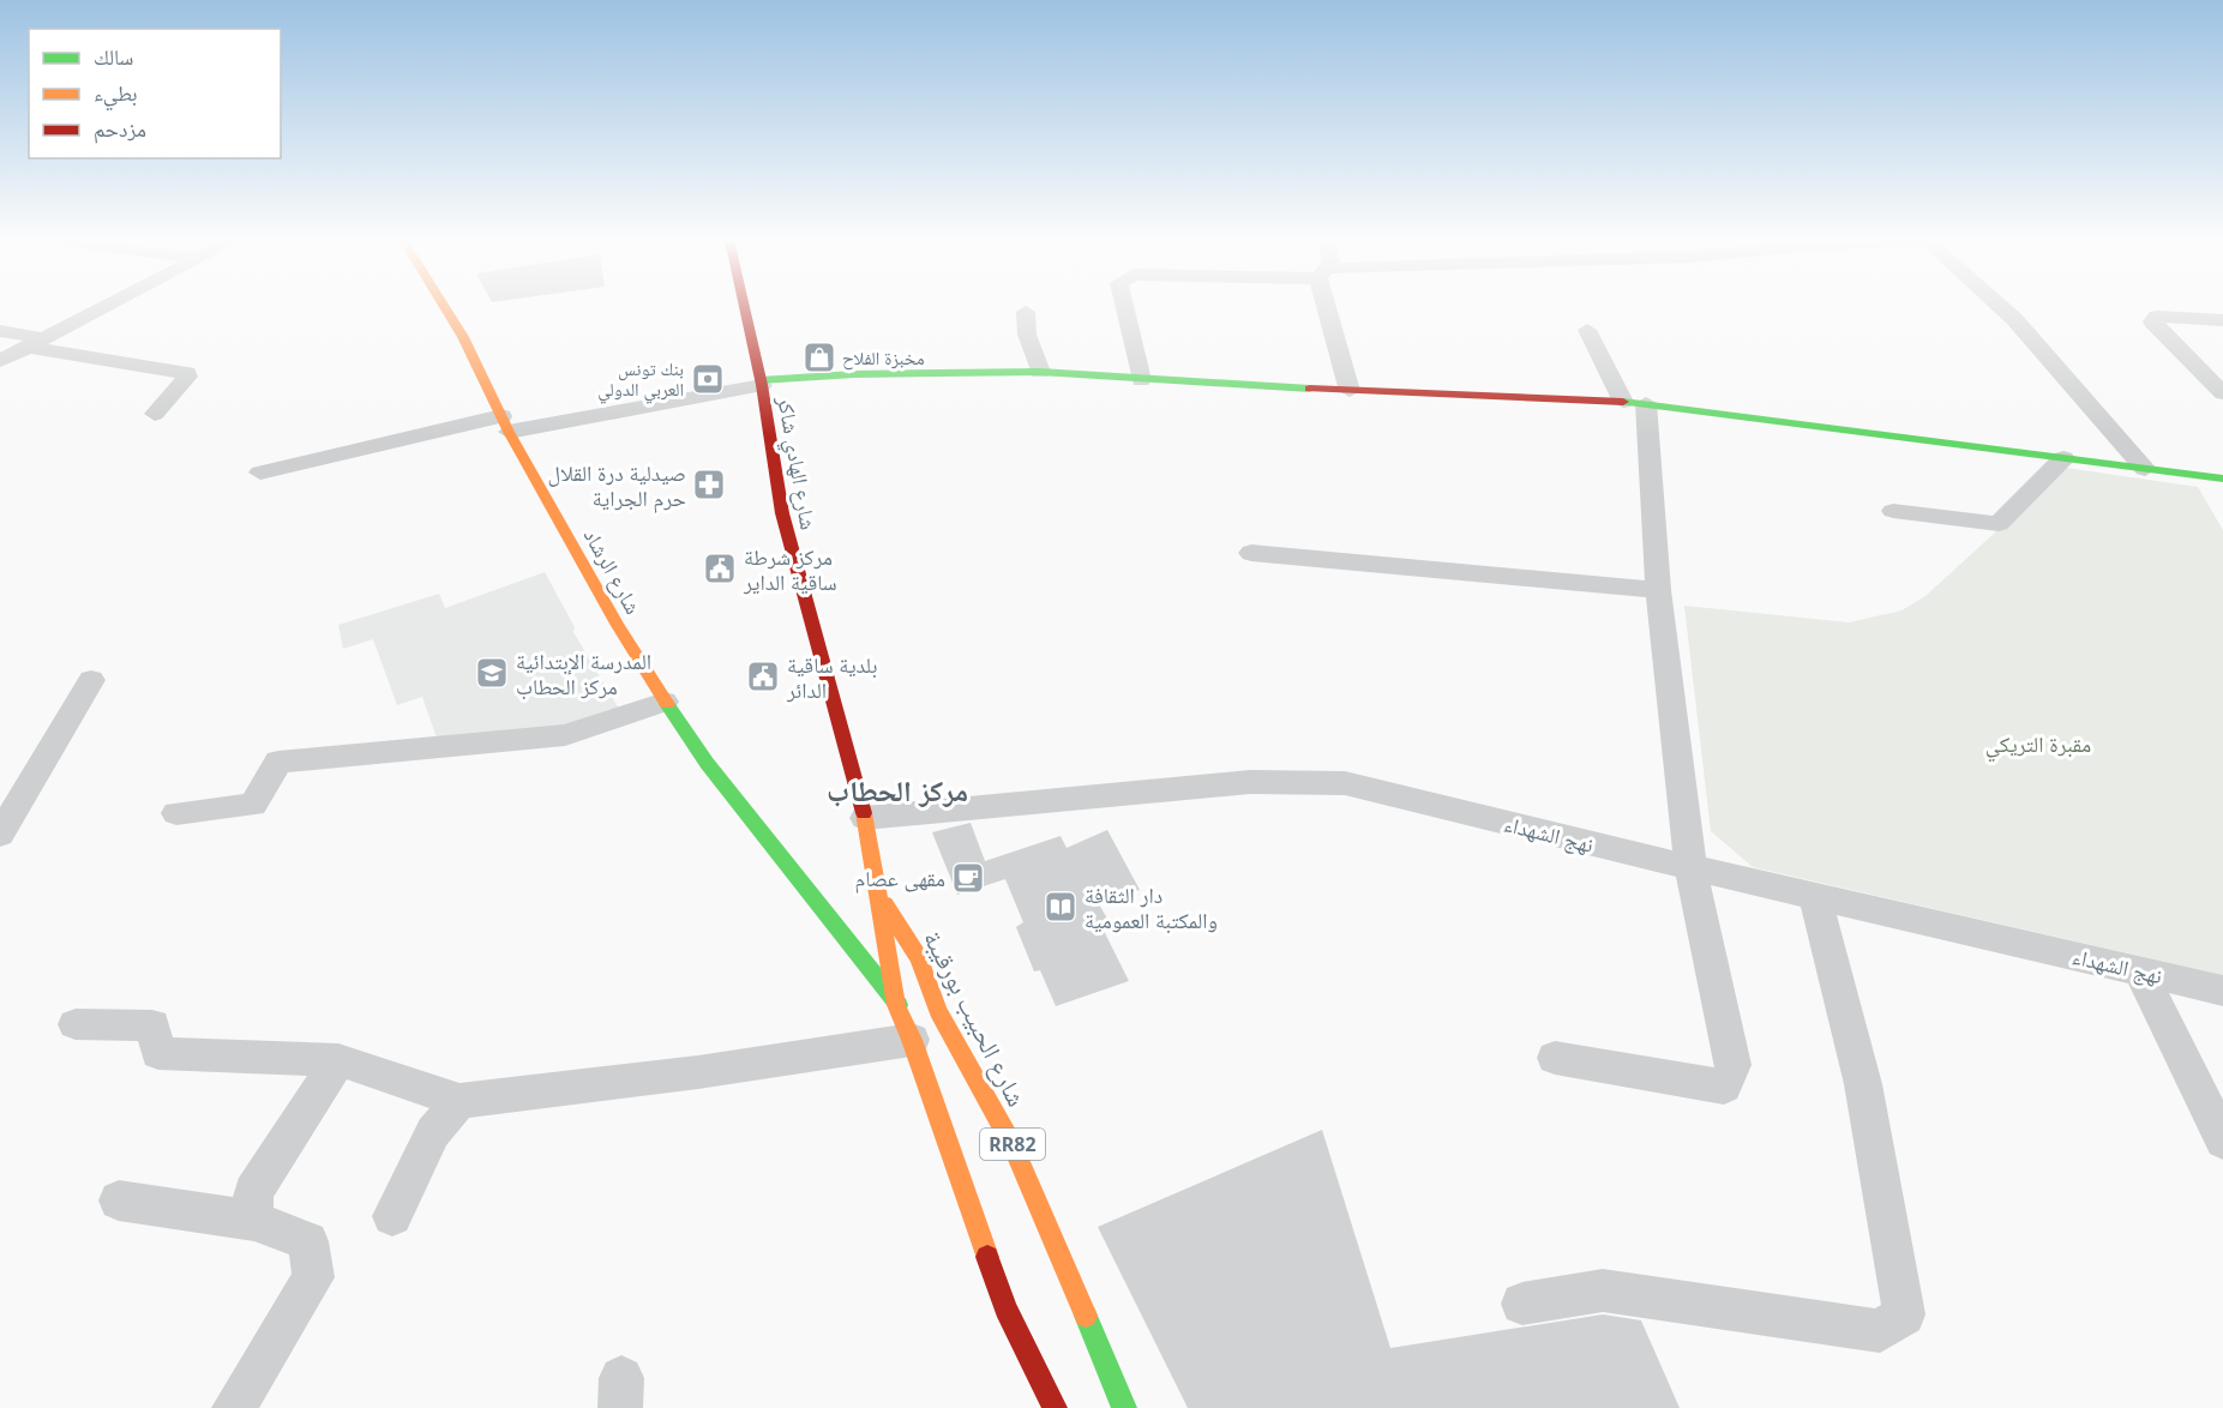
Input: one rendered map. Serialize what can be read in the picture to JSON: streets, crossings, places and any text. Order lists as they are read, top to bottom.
{
  "streets": {
    "street": [
      "شارع الهادي شاكر",
      "شارع الرشاد",
      "نهج الشهداء",
      "شارع الحبيب بورقيبة",
      "RR82"
    ]
  },
  "crossings": [
    ["شارع الهادي شاكر", "نهج الشهداء"],
    ["شارع الهادي شاكر", "شارع الحبيب بورقيبة"],
    ["شارع الرشاد", "شارع الحبيب بورقيبة"],
    ["نهج الشهداء", "شارع الحبيب بورقيبة"]
  ],
  "districts": ["مركز الحطاب"],
  "parks": ["مقبرة التريكي"],
  "places": {
    "shop": ["مخبزة الفلاح"],
    "bank": ["بنك تونس العربي الدولي"],
    "pharmacy": ["صيدلية درة القلال حرم الجراية"],
    "public building": ["مركز شرطة ساقية الداير", "بلدية ساقية الدائر"],
    "school or university": ["المدرسة الإبتدائية مركز الحطاب"],
    "cafe": ["مقهى عصام"],
    "library": ["دار الثقافة والمكتبة العمومية"]
  },
  "legend": ["سالك", "بطيء", "مزدحم"]
}
